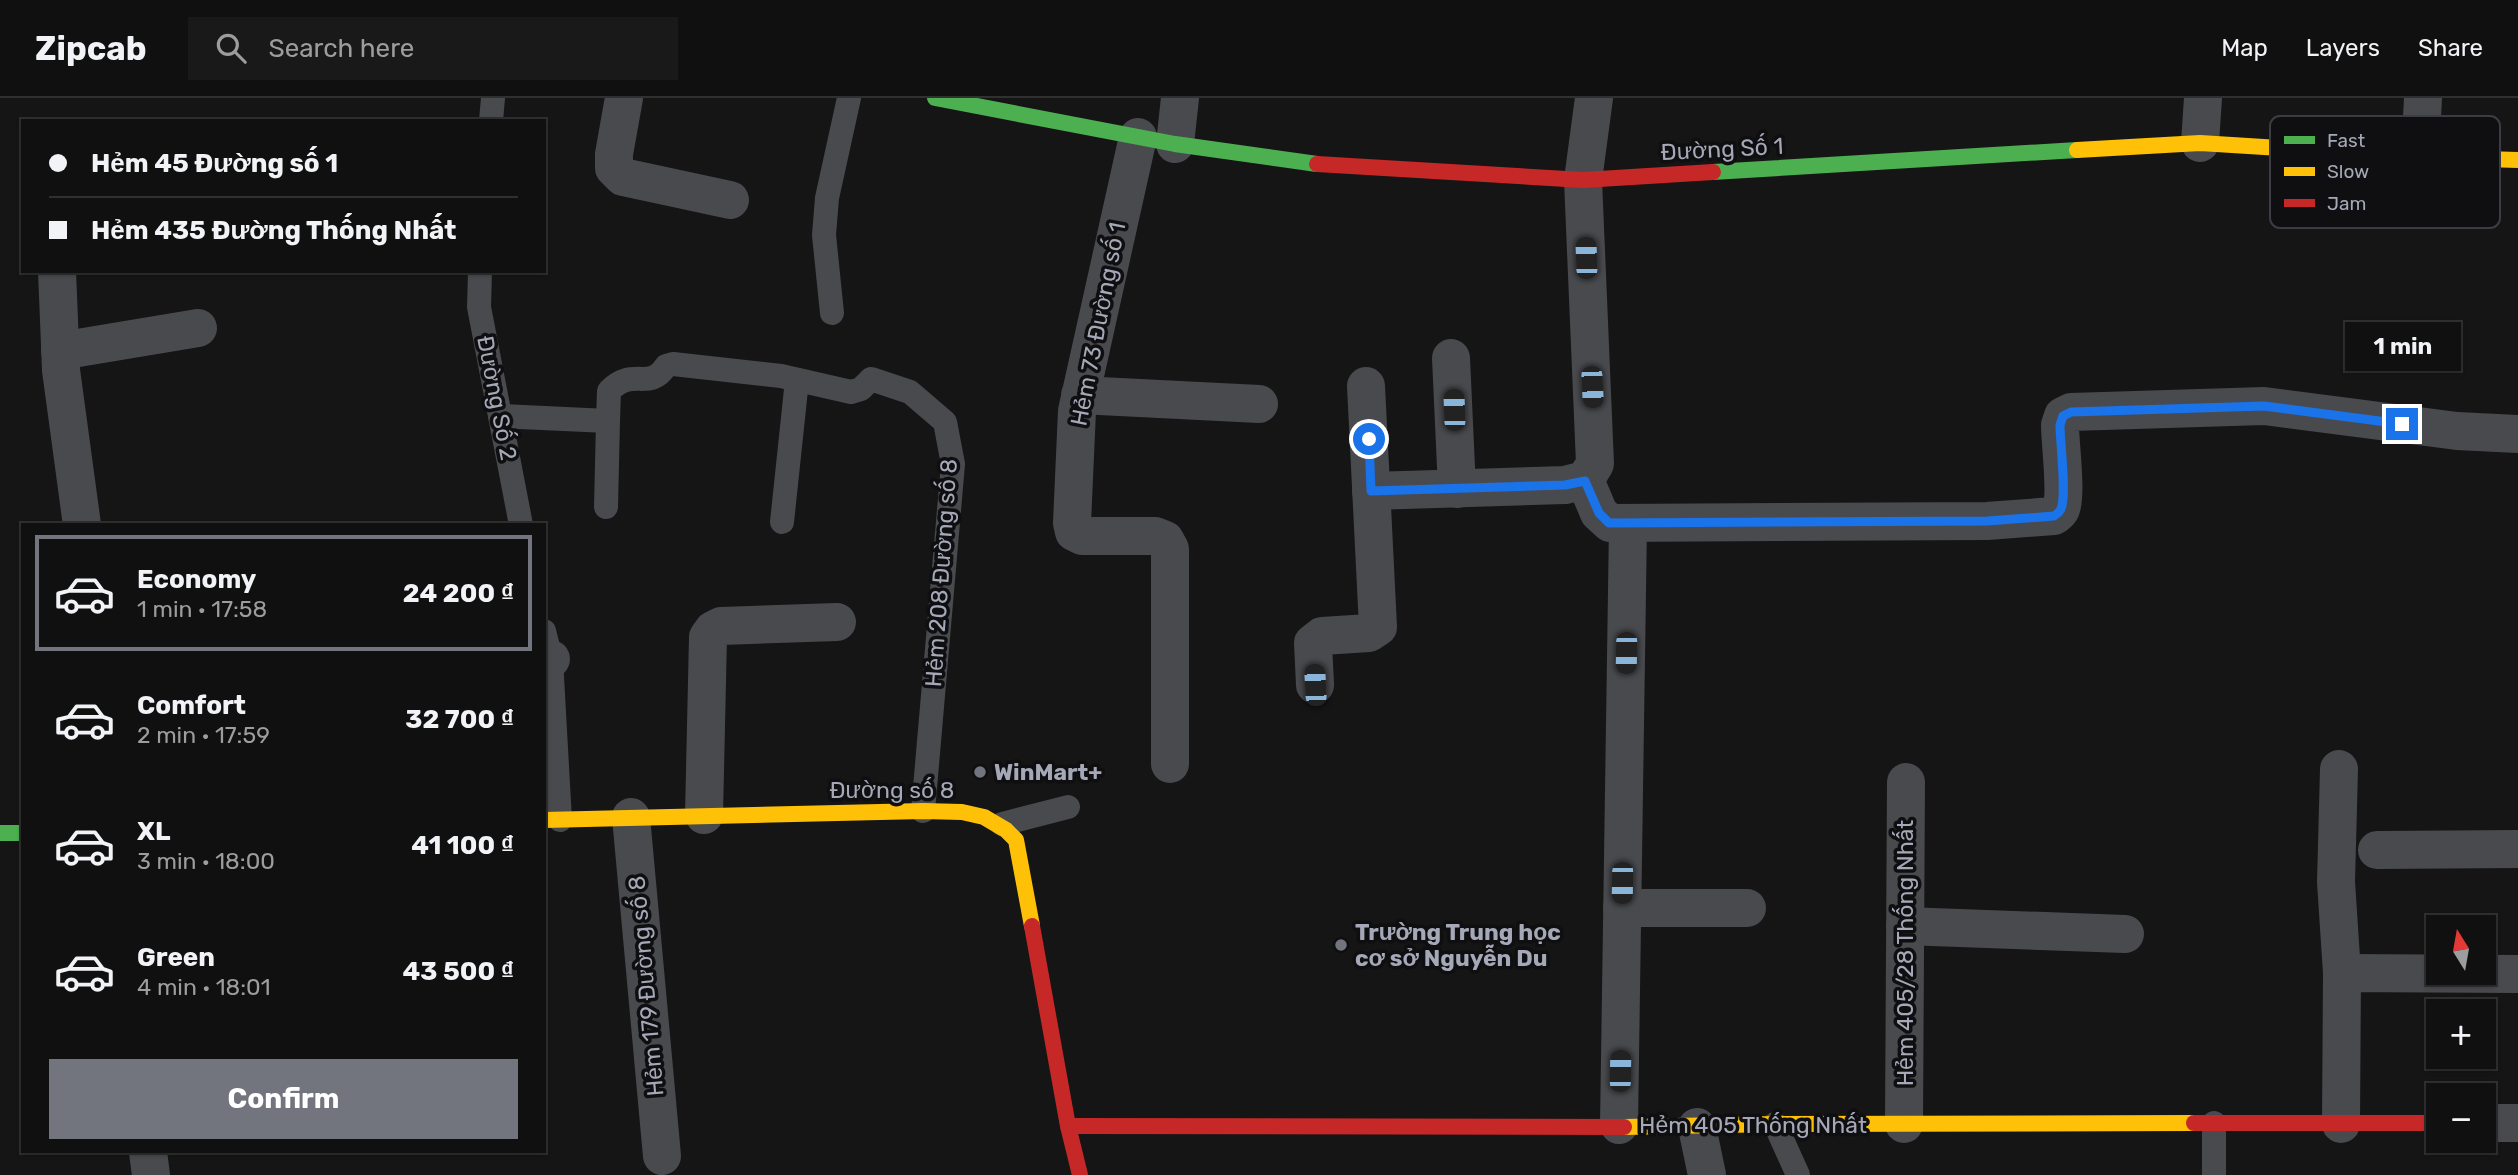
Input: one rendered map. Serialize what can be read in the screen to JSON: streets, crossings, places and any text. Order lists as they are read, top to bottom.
{
  "streets": {
    "street": [
      "Đường Số 1",
      "Hẻm 73 Đường số 1",
      "Đường số 8",
      "Hẻm 405/28 Thống Nhất",
      "Hẻm 179 Đường số 8",
      "Hẻm 405 Thống Nhất"
    ],
    "lane": ["Đường Số 2", "Hẻm 208 Đường số 8"]
  },
  "crossings": [
    ["Đường Số 1", "Hẻm 73 Đường số 1"],
    ["Hẻm 208 Đường số 8", "Đường số 8"],
    ["Đường số 8", "Hẻm 179 Đường số 8"],
    ["Hẻm 405/28 Thống Nhất", "Hẻm 405 Thống Nhất"]
  ],
  "places": ["WinMart+", "Trường Trung học cơ sở Nguyễn Du"],
  "legend": ["Fast", "Slow", "Jam"],
  "north": "top",
  "page": {
    "header": "Zipcab",
    "search": "Search here",
    "nav": ["Map", "Layers", "Share"],
    "banner": ["Hẻm 45 Đường số 1", "Hẻm 435 Đường Thống Nhất"],
    "bubble": "1 min",
    "list": [
      {
        "name": "Economy",
        "note": "1 min · 17:58",
        "value": "24 200 ₫"
      },
      {
        "name": "Comfort",
        "note": "2 min · 17:59",
        "value": "32 700 ₫"
      },
      {
        "name": "XL",
        "note": "3 min · 18:00",
        "value": "41 100 ₫"
      },
      {
        "name": "Green",
        "note": "4 min · 18:01",
        "value": "43 500 ₫"
      }
    ],
    "map_buttons": ["+", "−"],
    "buttons": "Confirm"
  }
}
